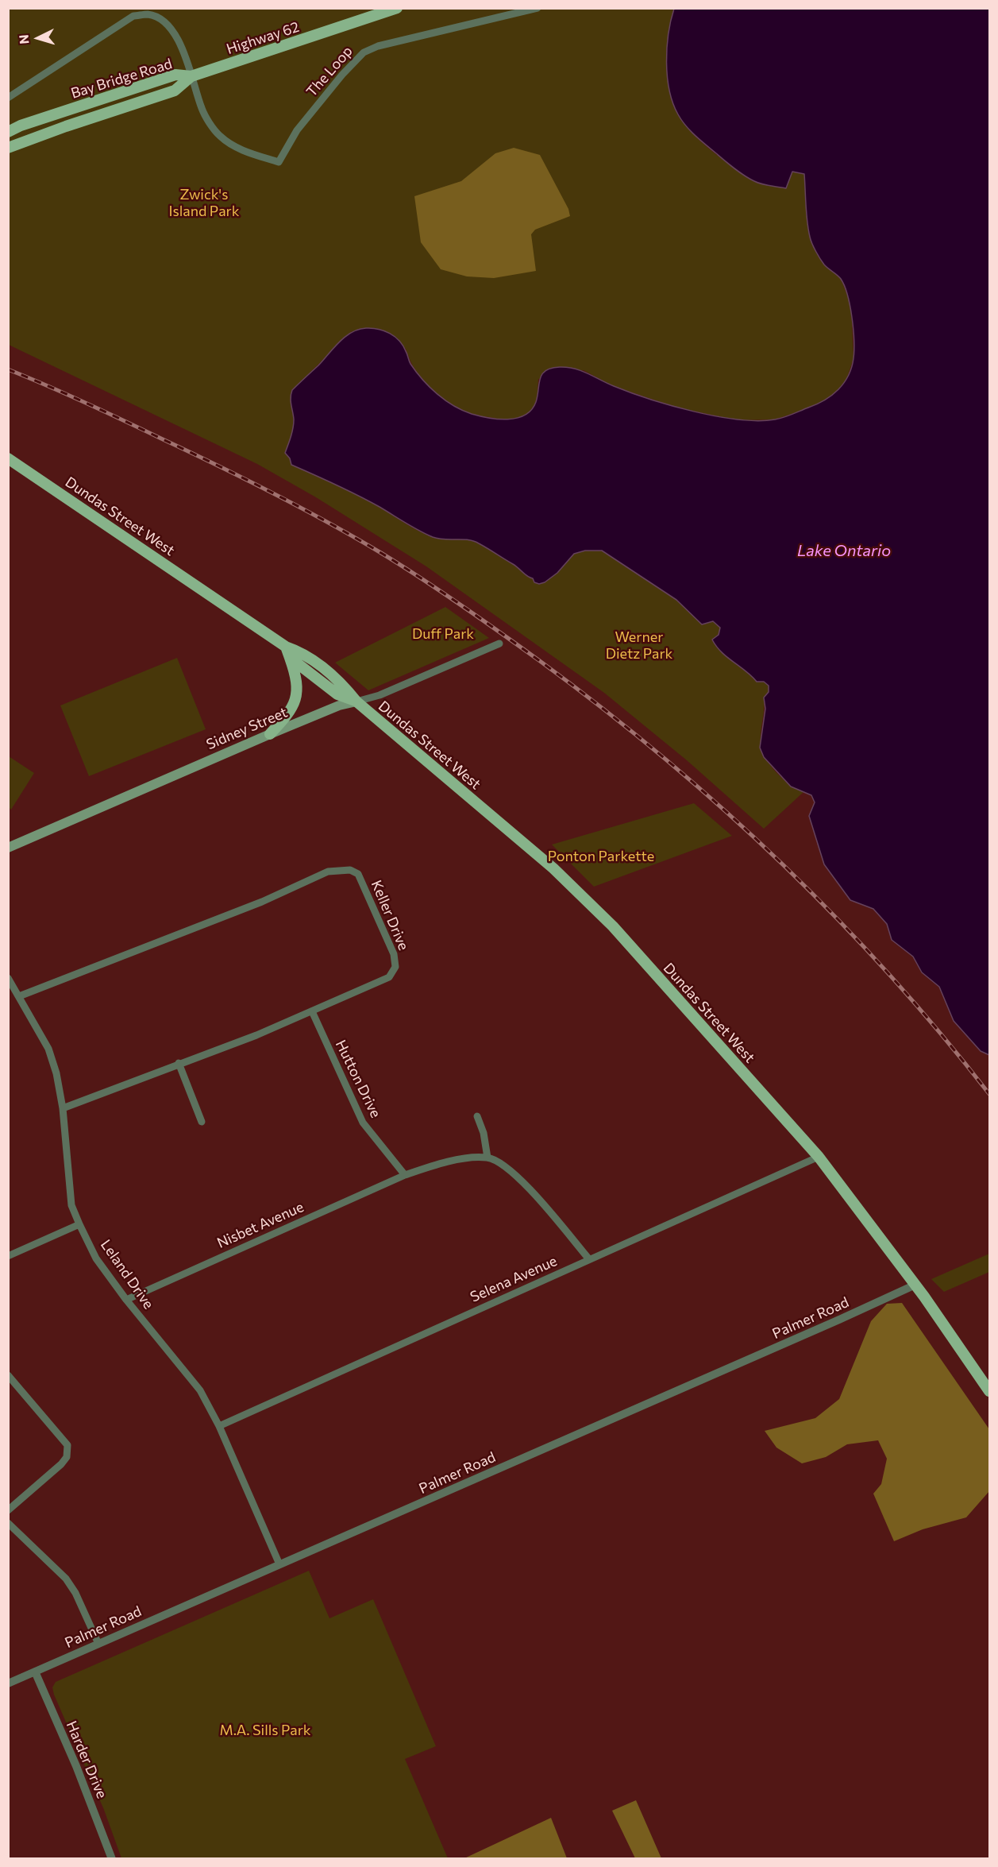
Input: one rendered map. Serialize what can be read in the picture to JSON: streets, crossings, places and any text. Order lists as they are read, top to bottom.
{
  "streets": {
    "main road": [
      "Highway 62",
      "Bay Bridge Road",
      "Dundas Street West",
      "Sidney Street"
    ],
    "street": [
      "The Loop",
      "Keller Drive",
      "Hutton Drive",
      "Nisbet Avenue",
      "Leland Drive",
      "Selena Avenue",
      "Palmer Road",
      "Harder Drive"
    ]
  },
  "crossings": [
    ["Highway 62", "The Loop"],
    ["Highway 62", "Bay Bridge Road"],
    ["The Loop", "Bay Bridge Road"],
    ["Dundas Street West", "Sidney Street"],
    ["Dundas Street West", "Selena Avenue"],
    ["Dundas Street West", "Palmer Road"],
    ["Keller Drive", "Hutton Drive"],
    ["Keller Drive", "Leland Drive"],
    ["Hutton Drive", "Nisbet Avenue"],
    ["Nisbet Avenue", "Leland Drive"],
    ["Leland Drive", "Selena Avenue"],
    ["Leland Drive", "Palmer Road"],
    ["Palmer Road", "Harder Drive"]
  ],
  "water": ["Lake Ontario"],
  "parks": [
    "Zwick's Island Park",
    "Duff Park",
    "Werner Dietz Park",
    "Ponton Parkette",
    "M.A. Sills Park"
  ],
  "north": "left"
}
